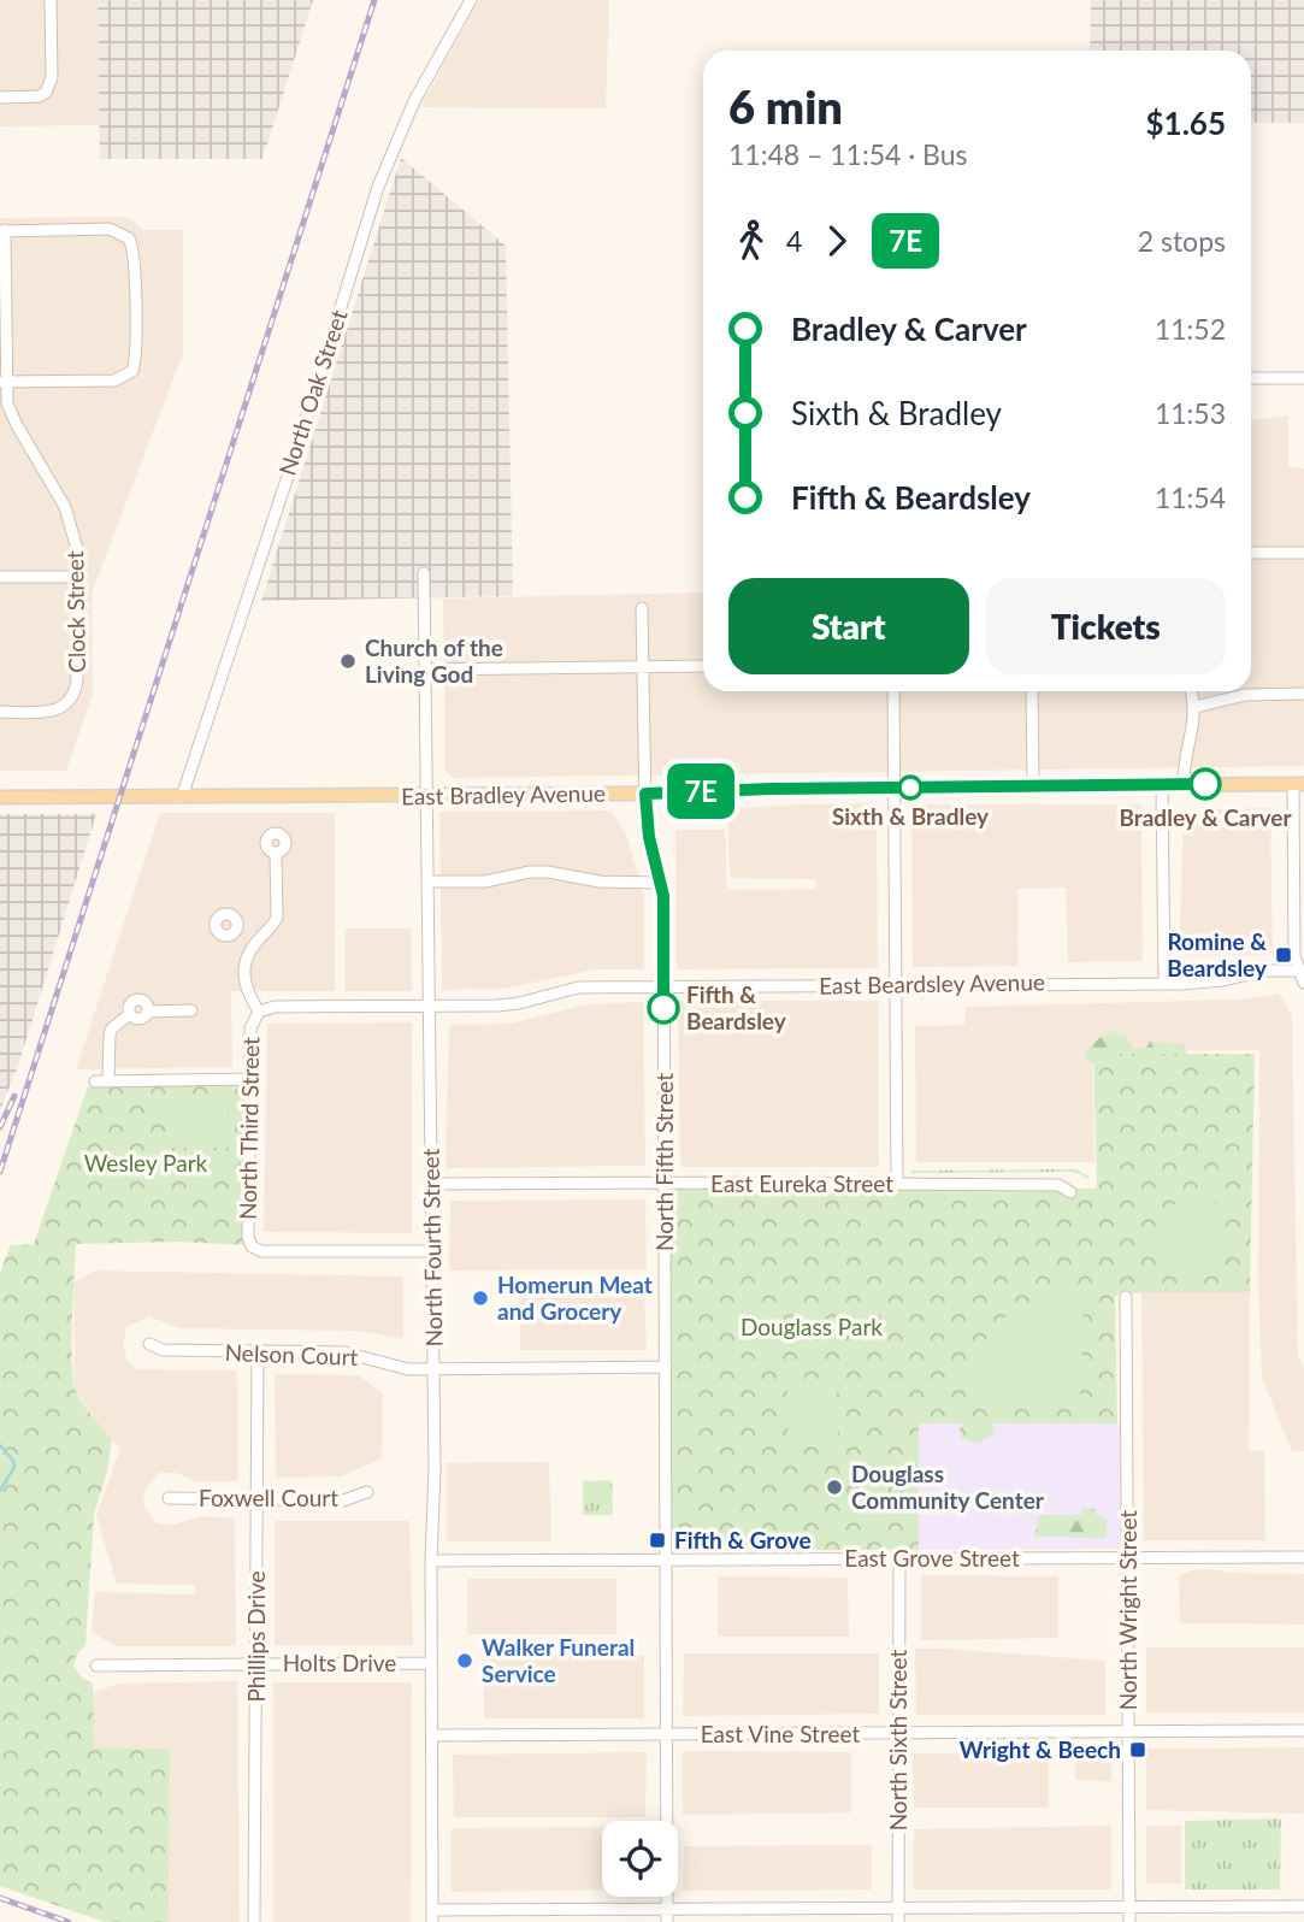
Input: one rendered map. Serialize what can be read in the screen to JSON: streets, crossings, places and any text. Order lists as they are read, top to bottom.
{
  "streets": {
    "main road": ["East Bradley Avenue"],
    "street": [
      "North Oak Street",
      "Clock Street",
      "East Beardsley Avenue",
      "North Third Street",
      "North Fifth Street",
      "East Eureka Street",
      "North Fourth Street",
      "Nelson Court",
      "Foxwell Court",
      "East Grove Street",
      "North Wright Street",
      "Phillips Drive",
      "Holts Drive",
      "East Vine Street",
      "North Sixth Street"
    ]
  },
  "crossings": [
    ["North Oak Street", "East Bradley Avenue"],
    ["East Bradley Avenue", "North Fifth Street"],
    ["East Bradley Avenue", "North Fourth Street"],
    ["East Beardsley Avenue", "North Third Street"],
    ["East Beardsley Avenue", "North Fifth Street"],
    ["East Beardsley Avenue", "North Fourth Street"],
    ["North Third Street", "North Fourth Street"],
    ["North Fifth Street", "East Eureka Street"],
    ["North Fifth Street", "Nelson Court"],
    ["North Fifth Street", "East Grove Street"],
    ["North Fifth Street", "East Vine Street"],
    ["East Eureka Street", "North Fourth Street"],
    ["North Fourth Street", "Nelson Court"],
    ["North Fourth Street", "East Grove Street"],
    ["North Fourth Street", "Holts Drive"],
    ["North Fourth Street", "East Vine Street"],
    ["Nelson Court", "Phillips Drive"],
    ["Foxwell Court", "Phillips Drive"],
    ["East Grove Street", "North Wright Street"],
    ["East Grove Street", "North Sixth Street"],
    ["North Wright Street", "East Vine Street"],
    ["Phillips Drive", "Holts Drive"],
    ["East Vine Street", "North Sixth Street"]
  ],
  "parks": ["Wesley Park", "Douglass Park"],
  "places": {
    "other": [
      "Church of the Living God",
      "Bradley & Carver",
      "Sixth & Bradley",
      "Fifth & Beardsley",
      "Homerun Meat and Grocery",
      "Douglass Community Center",
      "Walker Funeral Service"
    ],
    "transit": ["Romine & Beardsley", "Fifth & Grove", "Wright & Beech"]
  },
  "lines": ["bus line 7E"],
  "page": {
    "on_map": "7E",
    "heading": ["6 min", "11:48 – 11:54 · Bus", "$1.65"],
    "legs": ["4", "7E", "2 stops"],
    "list": [
      {
        "name": "Bradley & Carver",
        "value": "11:52"
      },
      {
        "name": "Sixth & Bradley",
        "value": "11:53"
      },
      {
        "name": "Fifth & Beardsley",
        "value": "11:54"
      }
    ],
    "buttons": ["Start", "Tickets"]
  }
}
